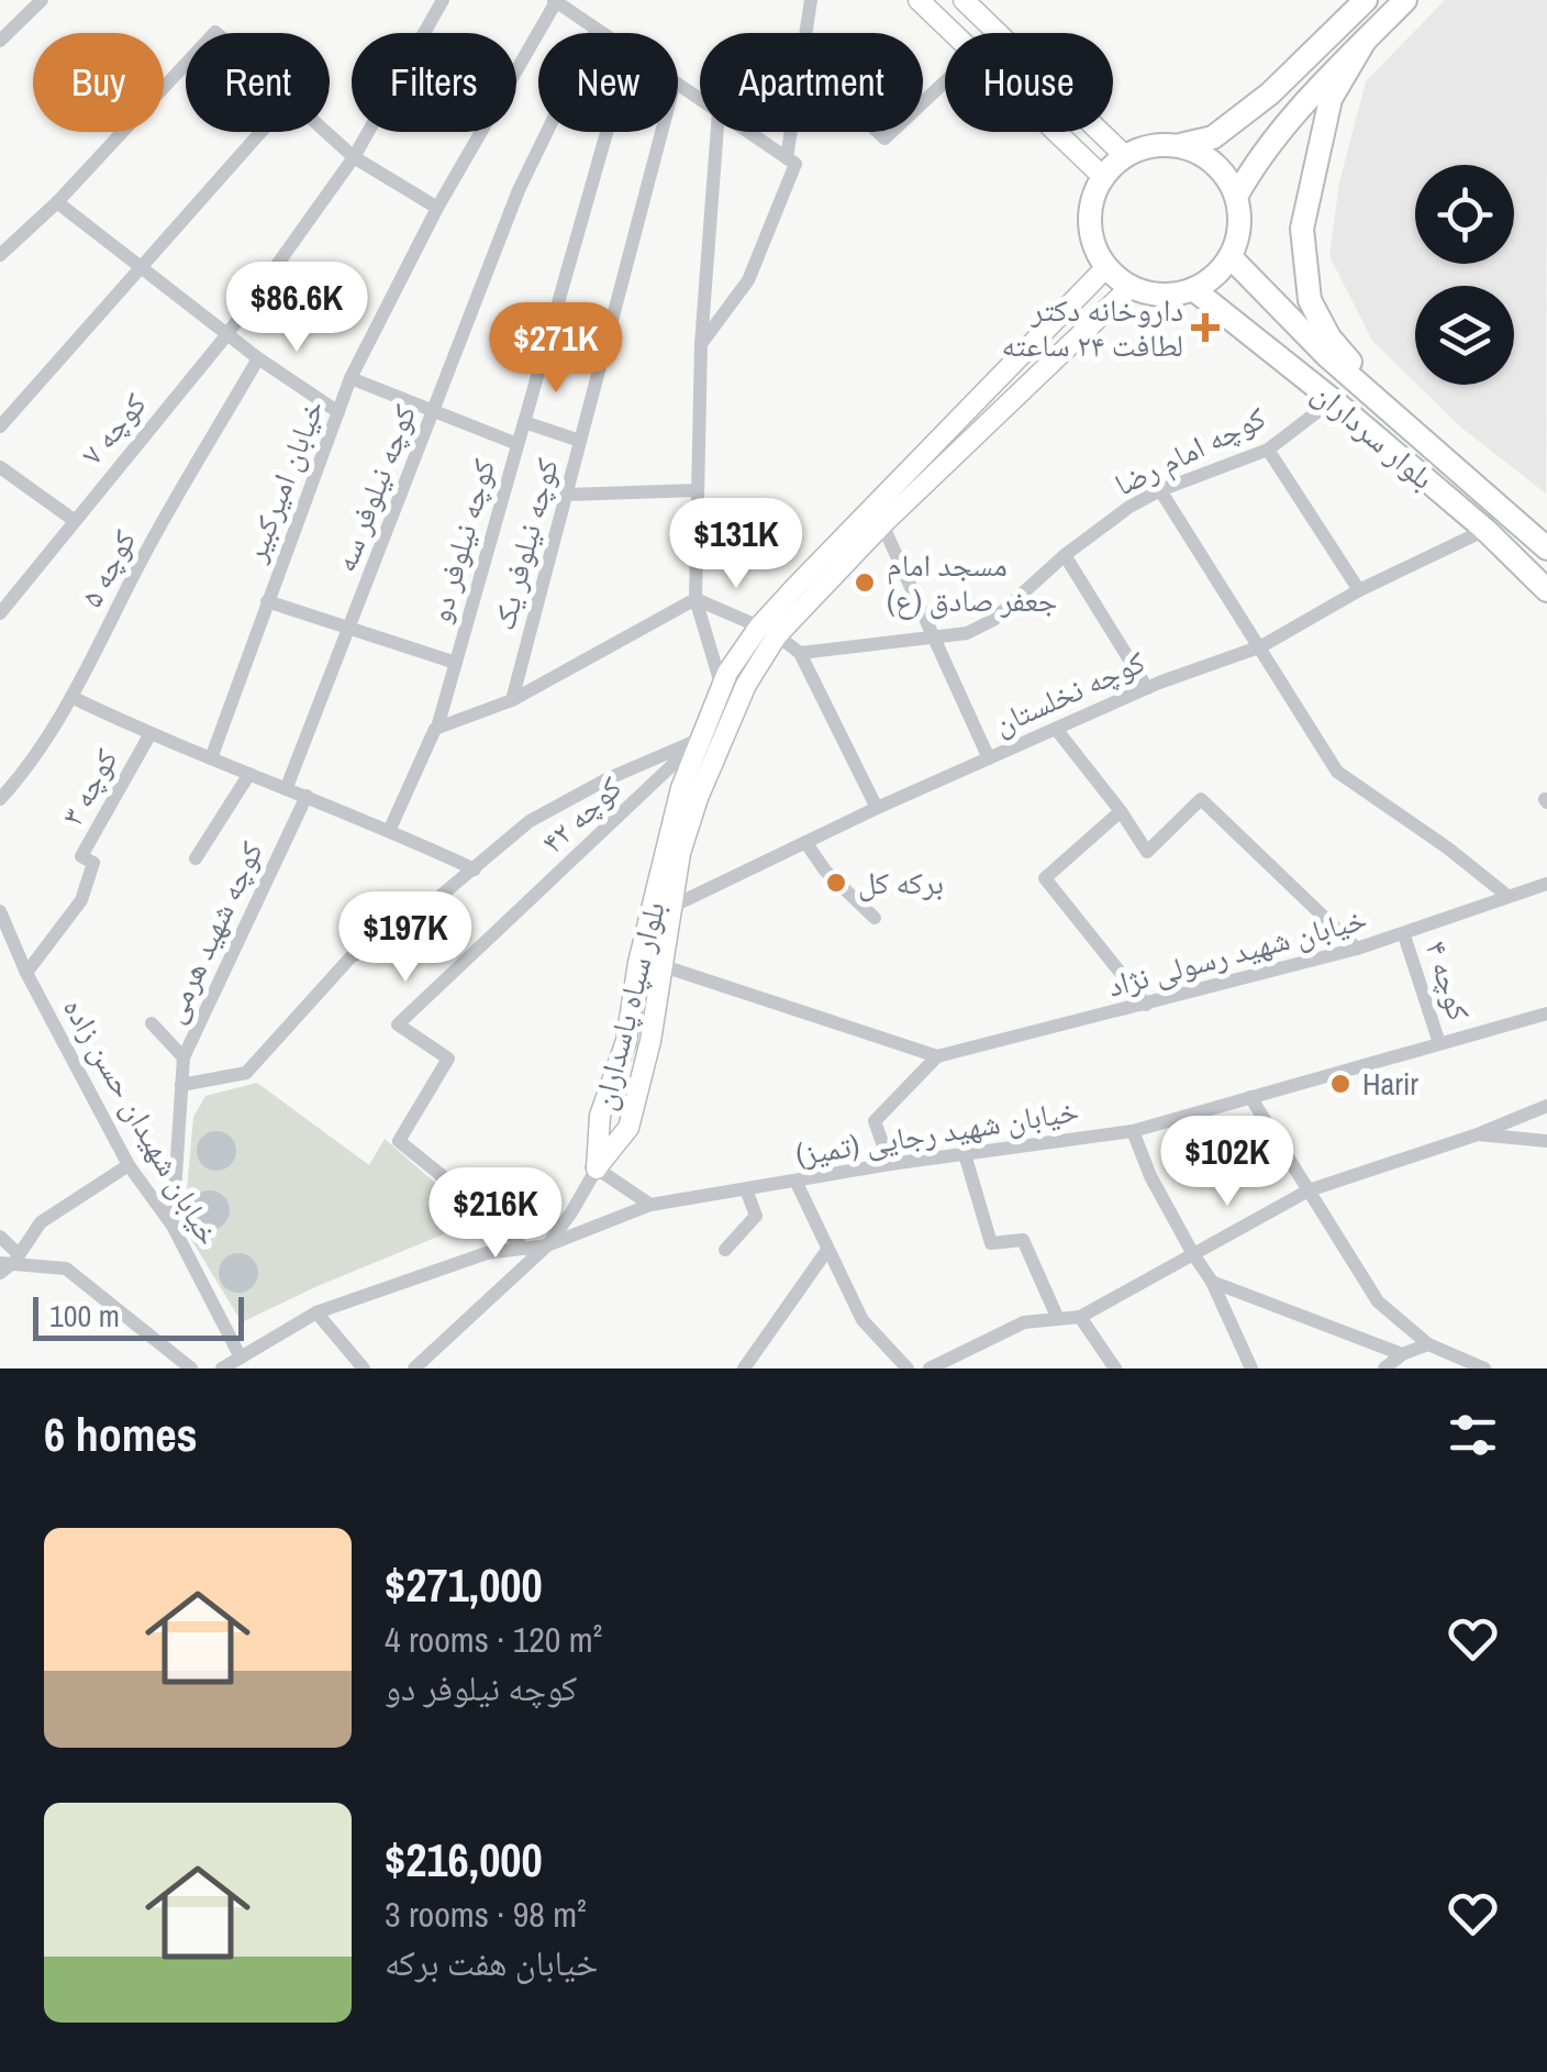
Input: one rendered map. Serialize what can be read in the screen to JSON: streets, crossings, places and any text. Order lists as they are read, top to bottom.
{
  "streets": {
    "highway": ["بلوار سرداران"],
    "main road": ["بلوار سپاه پاسداران"],
    "street": [
      "کوچه ۷",
      "کوچه امام رضا",
      "خیابان امیرکبیر",
      "کوچه نیلوفر سه",
      "کوچه نیلوفر دو",
      "کوچه نیلوفر یک",
      "کوچه ۵",
      "کوچه نخلستان",
      "کوچه ۳",
      "کوچه ۴۲",
      "کوچه شهید هرمی",
      "خیابان شهید رسولی نژاد",
      "کوچه ۴",
      "خیابان شهیدان حسن زاده",
      "خیابان شهید رجایی (تمیز)"
    ]
  },
  "crossings": [
    ["بلوار سرداران", "کوچه امام رضا"],
    ["بلوار سرداران", "کوچه نخلستان"],
    ["بلوار سرداران", "بلوار سپاه پاسداران"],
    ["کوچه نخلستان", "بلوار سپاه پاسداران"],
    ["کوچه ۳", "خیابان شهیدان حسن زاده"],
    ["کوچه ۴۲", "بلوار سپاه پاسداران"],
    ["کوچه شهید هرمی", "خیابان شهیدان حسن زاده"],
    ["خیابان شهید رسولی نژاد", "کوچه ۴"],
    ["کوچه ۴", "خیابان شهید رجایی (تمیز)"]
  ],
  "places": {
    "health": ["داروخانه دکتر لطافت ۲۴ ساعته"],
    "other": ["مسجد امام جعفر صادق (ع)", "برکه کل", "Harir"]
  },
  "scale_bar": "100 m",
  "page": {
    "chip": [
      "Buy",
      "Rent",
      "Filters",
      "New",
      "Apartment",
      "House"
    ],
    "price": [
      "$86.6K",
      "$271K",
      "$131K",
      "$197K",
      "$102K",
      "$216K"
    ],
    "scale": "100 m",
    "heading": "6 homes",
    "list": [
      {
        "name": "$271,000",
        "note": "4 rooms · 120 m² · کوچه نیلوفر دو"
      },
      {
        "name": "$216,000",
        "note": "3 rooms · 98 m² · خیابان هفت برکه"
      }
    ]
  }
}
